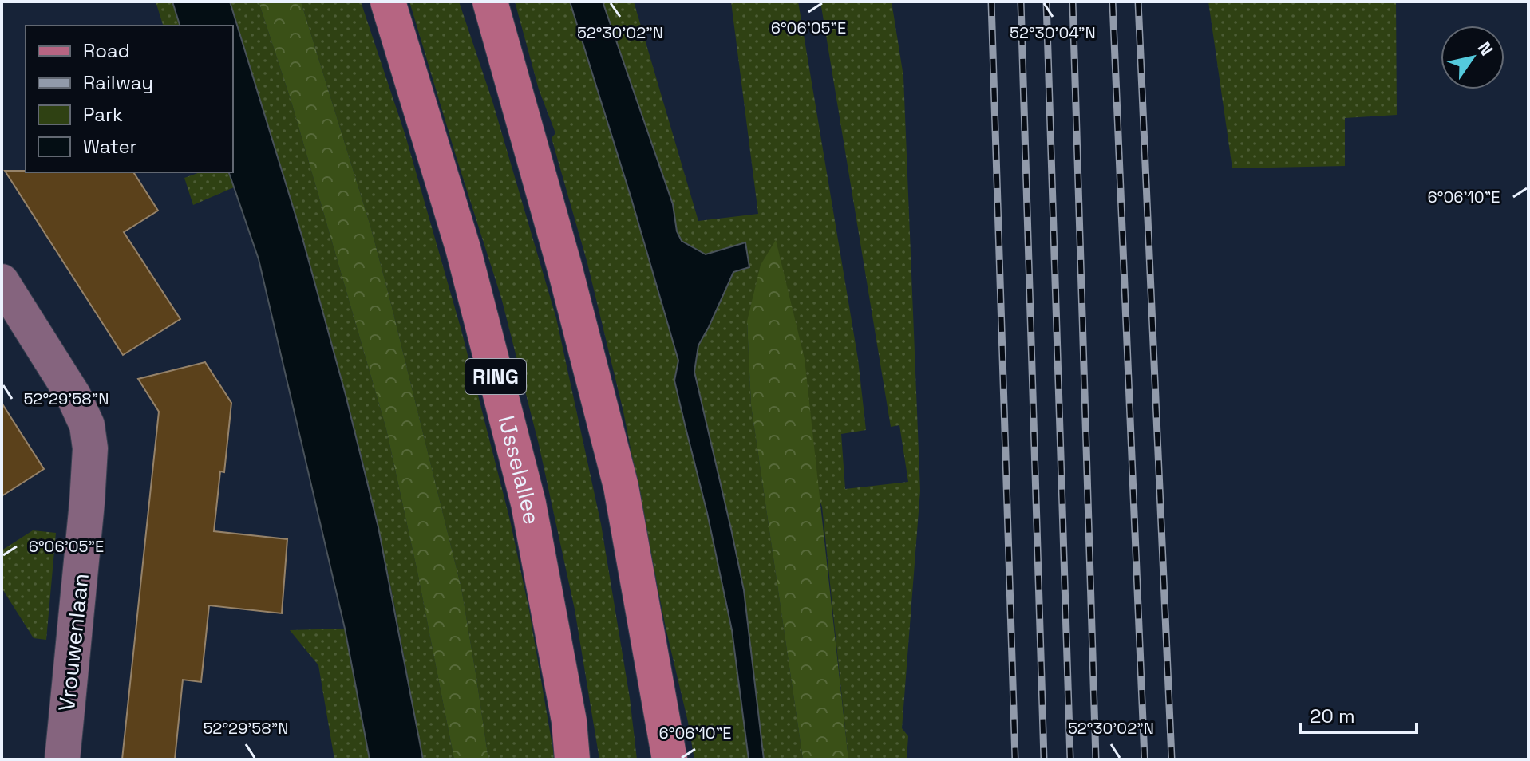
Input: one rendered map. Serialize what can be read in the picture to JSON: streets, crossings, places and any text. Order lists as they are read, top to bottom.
{
  "streets": {
    "main road": ["RING", "IJsselallee"],
    "street": ["Vrouwenlaan"]
  },
  "legend": [
    "Road",
    "Railway",
    "Park",
    "Water"
  ],
  "scale_bar": "20 m",
  "north": "top right",
  "coordinates": [
    "6°06'05\"E",
    "52°30'02\"N",
    "52°30'04\"N",
    "6°06'10\"E",
    "52°29'58\"N"
  ]
}
